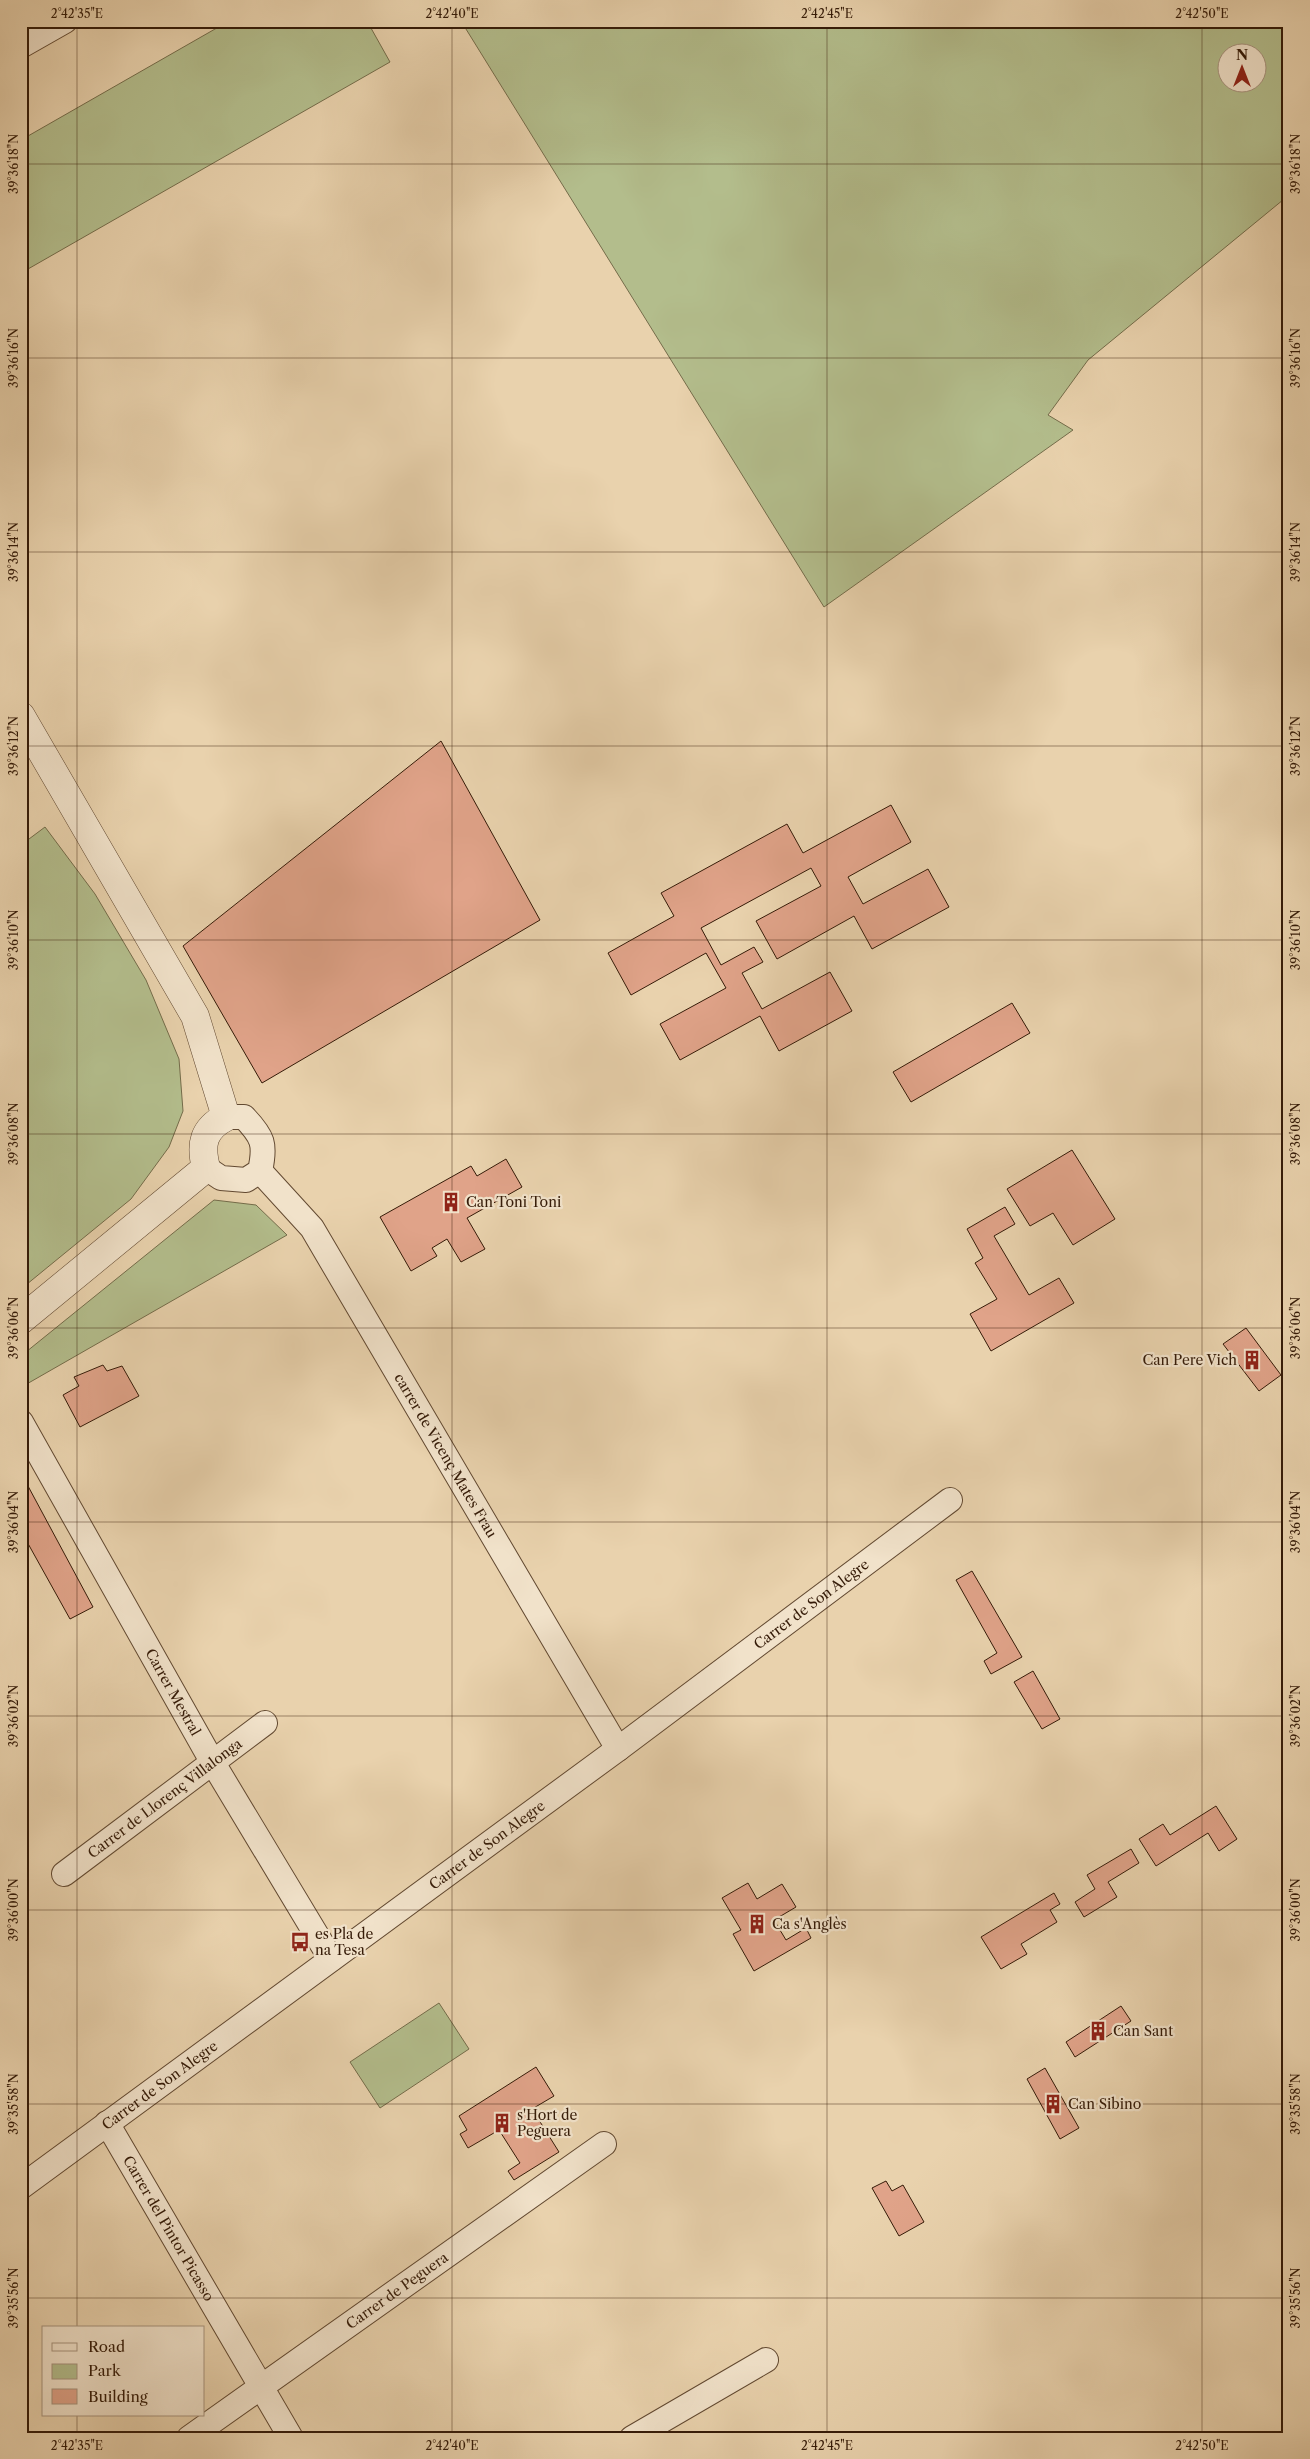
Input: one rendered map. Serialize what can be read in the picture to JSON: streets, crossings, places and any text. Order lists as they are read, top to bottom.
{
  "streets": {
    "street": [
      "carrer de Vicenç Mates Frau",
      "Carrer de Son Alegre",
      "Carrer Mestral",
      "Carrer de Llorenç Villalonga",
      "Carrer del Pintor Picasso",
      "Carrer de Peguera"
    ]
  },
  "crossings": [
    ["carrer de Vicenç Mates Frau", "Carrer de Son Alegre"],
    ["Carrer de Son Alegre", "Carrer Mestral"],
    ["Carrer de Son Alegre", "Carrer del Pintor Picasso"],
    ["Carrer Mestral", "Carrer de Llorenç Villalonga"],
    ["Carrer del Pintor Picasso", "Carrer de Peguera"]
  ],
  "places": {
    "building": [
      "Can Toni Toni",
      "Can Pere Vich",
      "Ca s'Anglès",
      "Can Sant",
      "Can Sibino",
      "s'Hort de Peguera"
    ],
    "bus stop": ["es Pla de na Tesa"]
  },
  "legend": ["Road", "Park", "Building"],
  "north": "top",
  "coordinates": [
    "2°42'35\"E",
    "2°42'40\"E",
    "2°42'45\"E",
    "2°42'50\"E",
    "39°36'18\"N",
    "39°36'16\"N",
    "39°36'14\"N",
    "39°36'12\"N",
    "39°36'10\"N",
    "39°36'08\"N",
    "39°36'06\"N",
    "39°36'04\"N",
    "39°36'02\"N",
    "39°36'00\"N",
    "39°35'58\"N",
    "39°35'56\"N"
  ]
}
